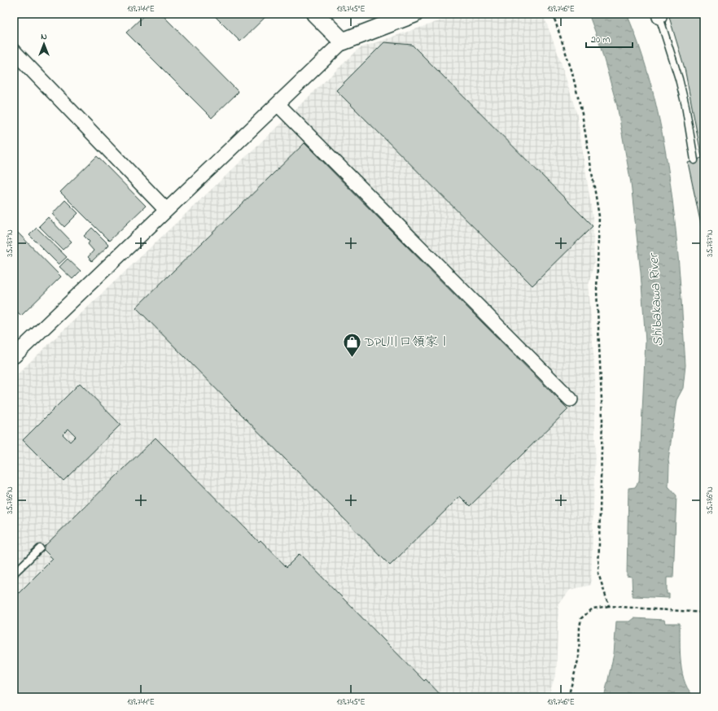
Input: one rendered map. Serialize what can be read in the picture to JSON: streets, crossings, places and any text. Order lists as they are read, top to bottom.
{
  "water": ["Shibakawa River"],
  "places": {
    "shop": ["DPL川口領家Ⅰ"]
  },
  "scale_bar": "20 m",
  "north": "top",
  "coordinates": [
    "139.744°E",
    "139.745°E",
    "139.746°E",
    "35.787°N",
    "35.786°N"
  ]
}
